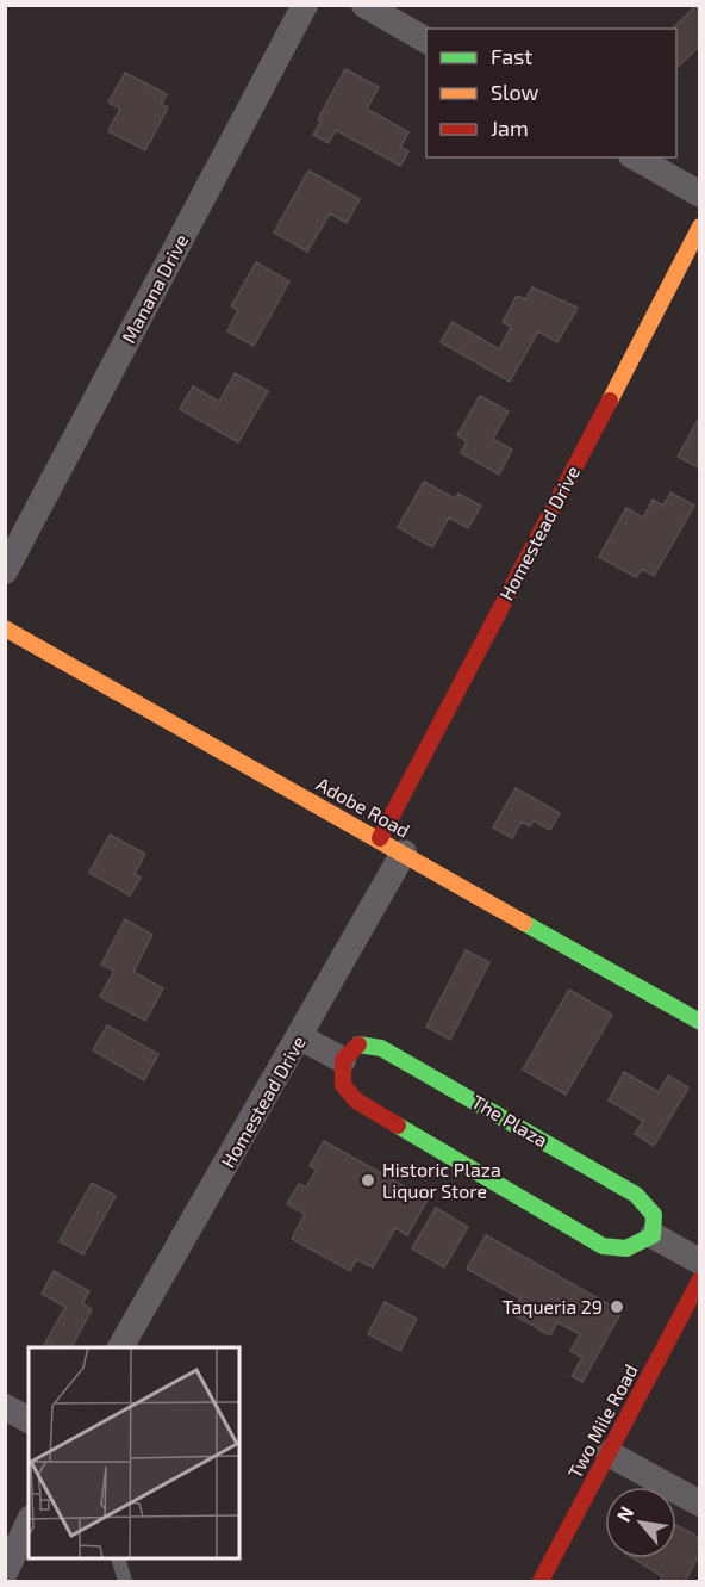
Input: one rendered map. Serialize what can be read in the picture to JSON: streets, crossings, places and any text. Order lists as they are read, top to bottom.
{
  "streets": {
    "street": [
      "Manana Drive",
      "Homestead Drive",
      "Adobe Road",
      "The Plaza",
      "Two Mile Road"
    ]
  },
  "crossings": [
    ["Homestead Drive", "Adobe Road"]
  ],
  "places": ["Historic Plaza Liquor Store", "Taqueria 29"],
  "legend": ["Fast", "Slow", "Jam"],
  "north": "top left"
}
